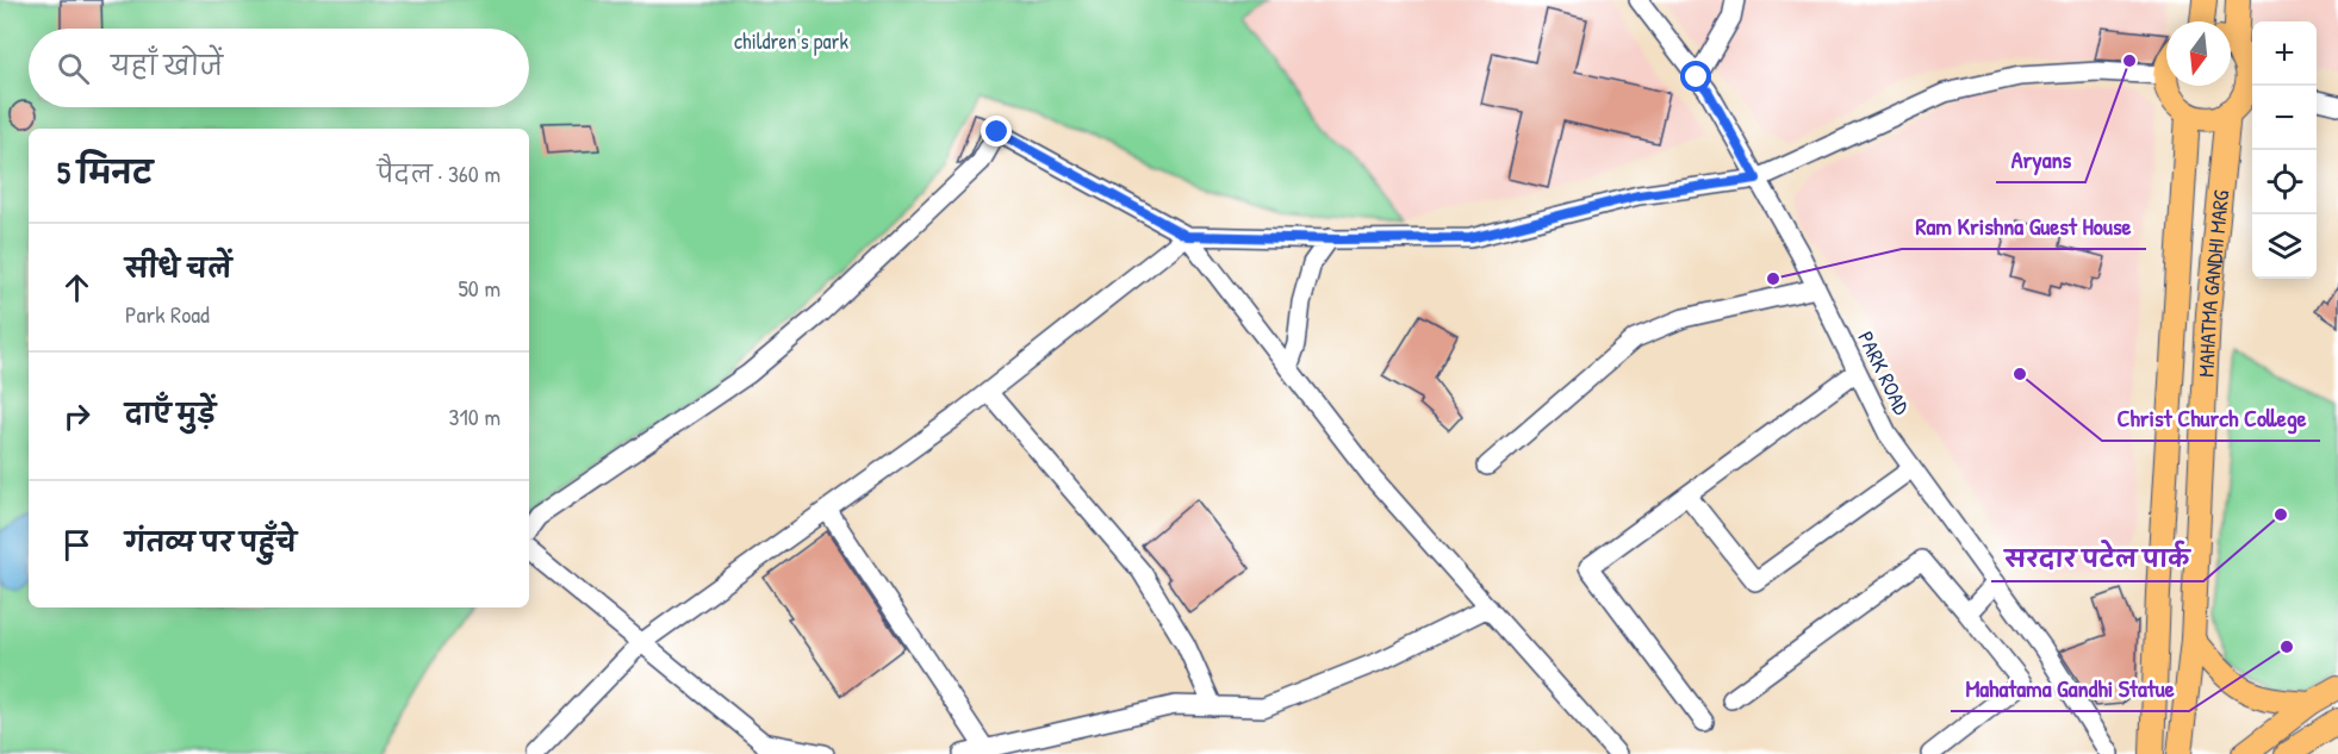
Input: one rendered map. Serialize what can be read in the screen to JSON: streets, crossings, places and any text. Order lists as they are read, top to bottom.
{
  "streets": {
    "main road": ["MAHATMA GANDHI MARG"],
    "street": ["PARK ROAD"]
  },
  "parks": ["children's park"],
  "places": [
    "Aryans",
    "Ram Krishna Guest House",
    "Christ Church College",
    "सरदार पटेल पार्क",
    "Mahatama Gandhi Statue"
  ],
  "north": "bottom",
  "page": {
    "map_buttons": ["+", "−"],
    "search": "यहाँ खोजें",
    "heading": ["5 मिनट", "पैदल · 360 m"],
    "list": [
      ["सीधे चलें", "Park Road", "50 m"],
      ["दाएँ मुड़ें", "310 m"],
      "गंतव्य पर पहुँचे"
    ]
  }
}
